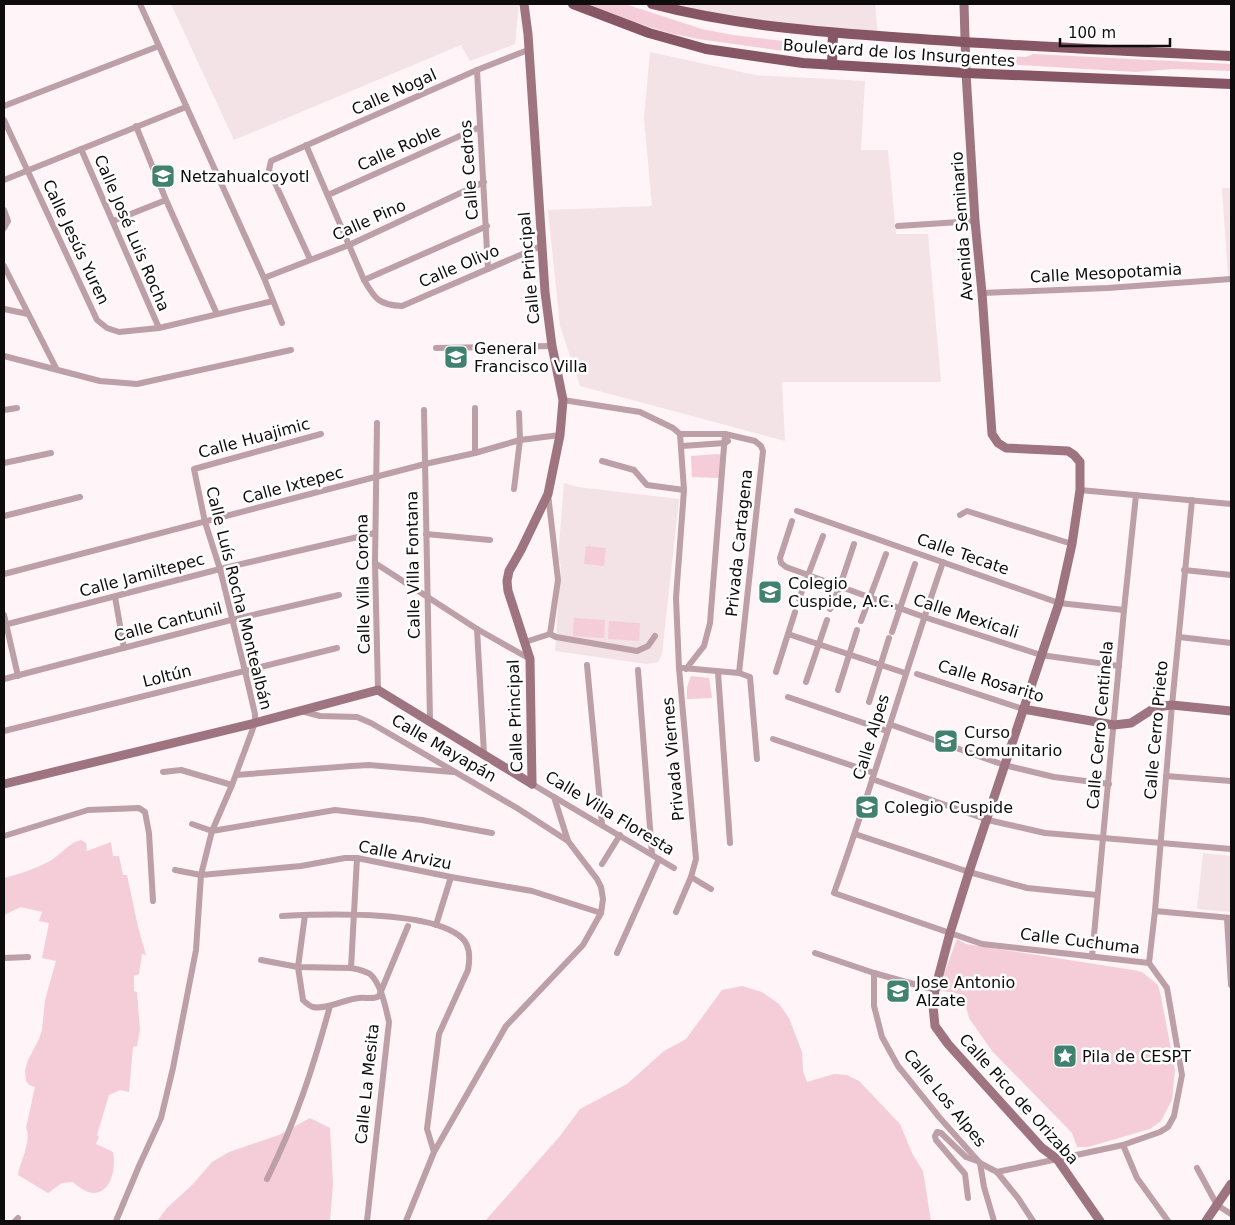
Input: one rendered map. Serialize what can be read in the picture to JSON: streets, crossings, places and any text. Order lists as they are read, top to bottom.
{
  "streets": {
    "main road": ["Boulevard de los Insurgentes"],
    "street": [
      "Calle Nogal",
      "Calle Roble",
      "Calle Cedros",
      "Calle Pino",
      "Avenida Seminario",
      "Calle José Luis Rocha",
      "Calle Jesús Yuren",
      "Calle Olivo",
      "Calle Principal",
      "Calle Mesopotamia",
      "Calle Huajimic",
      "Calle Ixtepec",
      "Privada Cartagena",
      "Calle Tecate",
      "Calle Villa Fontana",
      "Calle Jamiltepec",
      "Calle Villa Corona",
      "Calle Luís Rocha Montealbán",
      "Calle Mexicali",
      "Calle Cantunil",
      "Loltún",
      "Calle Rosarito",
      "Calle Cerro Centinela",
      "Calle Cerro Prieto",
      "Calle Alpes",
      "Calle Mayapán",
      "Privada Viernes",
      "Calle Villa Floresta",
      "Calle Arvizu",
      "Calle Cuchuma",
      "Calle La Mesita",
      "Calle Los Alpes",
      "Calle Pico de Orizaba"
    ]
  },
  "crossings": [
    ["Boulevard de los Insurgentes", "Avenida Seminario"],
    ["Calle Nogal", "Calle Cedros"],
    ["Calle Nogal", "Calle Pino"],
    ["Calle Nogal", "Calle Principal"],
    ["Calle Roble", "Calle Cedros"],
    ["Calle Cedros", "Calle Pino"],
    ["Calle Cedros", "Calle Olivo"],
    ["Avenida Seminario", "Calle Mesopotamia"],
    ["Avenida Seminario", "Calle Pico de Orizaba"],
    ["Calle José Luis Rocha", "Calle Jesús Yuren"],
    ["Calle Olivo", "Calle Principal"],
    ["Calle Principal", "Calle Ixtepec"],
    ["Calle Principal", "Calle Villa Floresta"],
    ["Calle Huajimic", "Calle Luís Rocha Montealbán"],
    ["Calle Ixtepec", "Calle Villa Fontana"],
    ["Calle Ixtepec", "Calle Villa Corona"],
    ["Calle Ixtepec", "Calle Luís Rocha Montealbán"],
    ["Privada Cartagena", "Privada Viernes"],
    ["Calle Tecate", "Calle Cerro Centinela"],
    ["Calle Tecate", "Calle Alpes"],
    ["Calle Tecate", "Calle Pico de Orizaba"],
    ["Calle Villa Fontana", "Calle Villa Floresta"],
    ["Calle Jamiltepec", "Calle Villa Corona"],
    ["Calle Jamiltepec", "Calle Luís Rocha Montealbán"],
    ["Calle Villa Corona", "Calle Mayapán"],
    ["Calle Villa Corona", "Calle Villa Floresta"],
    ["Calle Luís Rocha Montealbán", "Calle Cantunil"],
    ["Calle Luís Rocha Montealbán", "Loltún"],
    ["Calle Luís Rocha Montealbán", "Calle Mayapán"],
    ["Calle Luís Rocha Montealbán", "Calle Arvizu"],
    ["Calle Mexicali", "Calle Cerro Centinela"],
    ["Calle Mexicali", "Calle Alpes"],
    ["Calle Mexicali", "Calle Pico de Orizaba"],
    ["Calle Rosarito", "Calle Cerro Centinela"],
    ["Calle Rosarito", "Calle Cerro Prieto"],
    ["Calle Rosarito", "Calle Pico de Orizaba"],
    ["Calle Cerro Centinela", "Calle Cuchuma"],
    ["Calle Cerro Prieto", "Calle Cuchuma"],
    ["Calle Alpes", "Calle Cuchuma"],
    ["Calle Mayapán", "Calle Villa Floresta"],
    ["Calle Mayapán", "Calle Arvizu"],
    ["Calle Cuchuma", "Calle Pico de Orizaba"]
  ],
  "places": {
    "school or university": [
      "Netzahualcoyotl",
      "General Francisco Villa",
      "Colegio Cuspide, A.C.",
      "Curso Comunitario",
      "Colegio Cuspide",
      "Jose Antonio Alzate"
    ],
    "place": ["Pila de CESPT"]
  },
  "scale_bar": "100 m"
}
